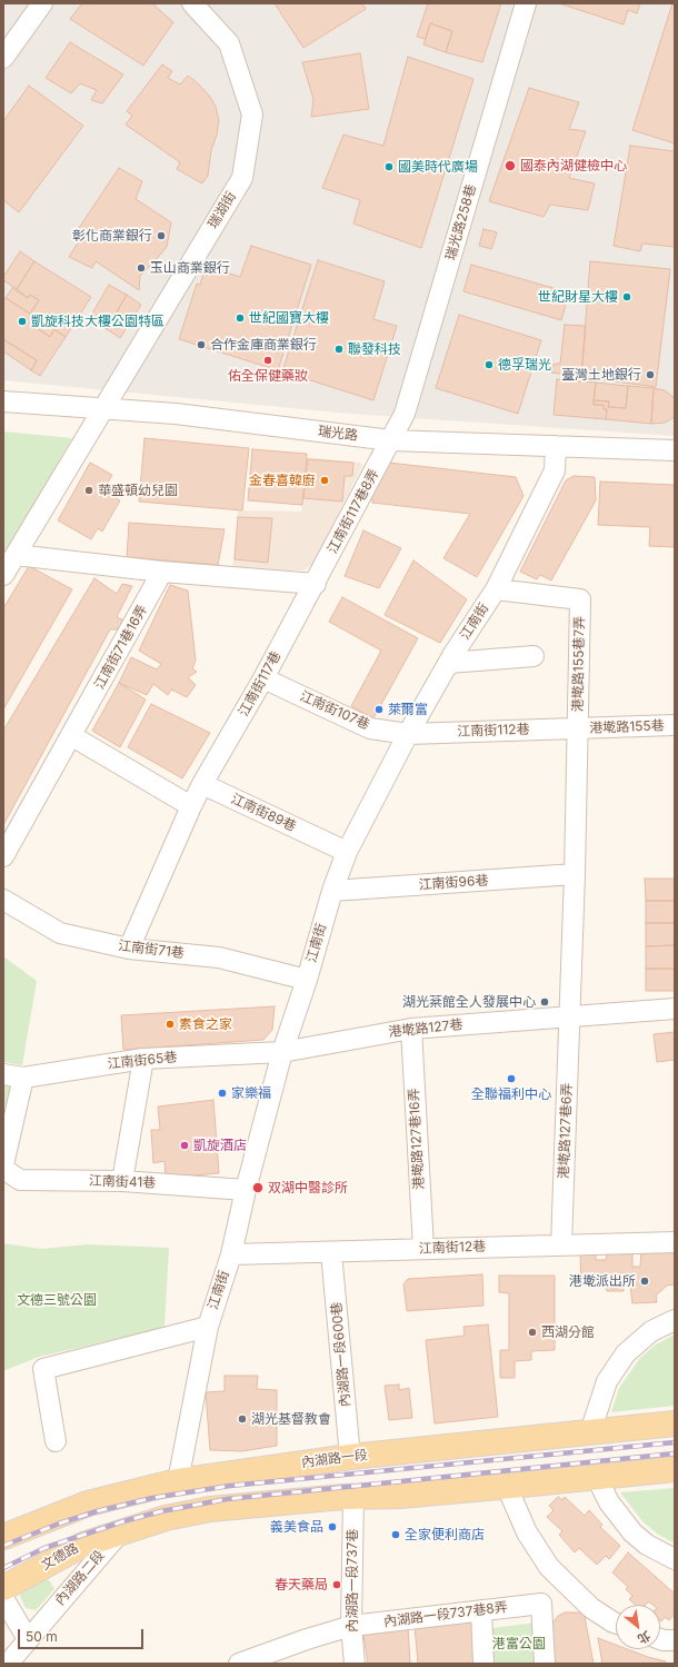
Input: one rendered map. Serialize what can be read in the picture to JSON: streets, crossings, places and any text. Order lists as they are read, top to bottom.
{
  "streets": {
    "main road": ["內湖路一段", "文德路"],
    "street": [
      "瑞湖街",
      "瑞光路258巷",
      "瑞光路",
      "江南街117巷8弄",
      "江南街",
      "江南街71巷16弄",
      "港墘路155巷7弄",
      "江南街117巷",
      "江南街107巷",
      "港墘路155巷",
      "江南街112巷",
      "江南街89巷",
      "江南街96巷",
      "江南街71巷",
      "港墘路127巷",
      "江南街65巷",
      "港墘路127巷6弄",
      "港墘路127巷16弄",
      "江南街41巷",
      "江南街12巷",
      "內湖路一段600巷",
      "內湖路二段",
      "內湖路一段737巷",
      "內湖路一段737巷8弄"
    ]
  },
  "crossings": [
    ["瑞湖街", "瑞光路"],
    ["瑞光路258巷", "瑞光路"],
    ["瑞光路258巷", "江南街117巷8弄"],
    ["瑞光路", "江南街117巷8弄"],
    ["瑞光路", "江南街"],
    ["江南街117巷8弄", "江南街117巷"],
    ["江南街", "港墘路155巷7弄"],
    ["江南街", "江南街107巷"],
    ["江南街", "江南街112巷"],
    ["江南街", "江南街89巷"],
    ["江南街", "江南街96巷"],
    ["江南街", "江南街71巷"],
    ["江南街", "港墘路127巷"],
    ["江南街", "江南街65巷"],
    ["江南街", "江南街41巷"],
    ["江南街", "江南街12巷"],
    ["江南街", "內湖路一段"],
    ["港墘路155巷7弄", "港墘路155巷"],
    ["港墘路155巷7弄", "江南街112巷"],
    ["江南街117巷", "江南街107巷"],
    ["江南街117巷", "江南街89巷"],
    ["江南街107巷", "江南街112巷"],
    ["港墘路155巷", "江南街112巷"],
    ["港墘路127巷", "江南街65巷"],
    ["港墘路127巷", "港墘路127巷6弄"],
    ["港墘路127巷", "港墘路127巷16弄"],
    ["港墘路127巷6弄", "江南街12巷"],
    ["港墘路127巷16弄", "江南街12巷"],
    ["江南街12巷", "內湖路一段600巷"],
    ["內湖路一段600巷", "內湖路一段"],
    ["文德路", "內湖路二段"],
    ["內湖路一段737巷", "內湖路一段737巷8弄"]
  ],
  "parks": ["文德三號公園", "港富公園"],
  "places": [
    "國泰內湖健檢中心",
    "國美時代廣場",
    "彰化商業銀行",
    "玉山商業銀行",
    "世紀財星大樓",
    "世紀國寶大樓",
    "凱旋科技大樓公園特區",
    "合作金庫商業銀行",
    "聯發科技",
    "佑全保健藥妝",
    "德孚瑞光",
    "臺灣土地銀行",
    "金春喜韓廚",
    "華盛頓幼兒園",
    "萊爾富",
    "湖光棻館全人發展中心",
    "素食之家",
    "全聯福利中心",
    "家樂福",
    "凱旋酒店",
    "双湖中醫診所",
    "港墘派出所",
    "西湖分館",
    "湖光基督教會",
    "義美食品",
    "全家便利商店",
    "春天藥局"
  ],
  "scale_bar": "50 m",
  "north": "bottom right"
}
